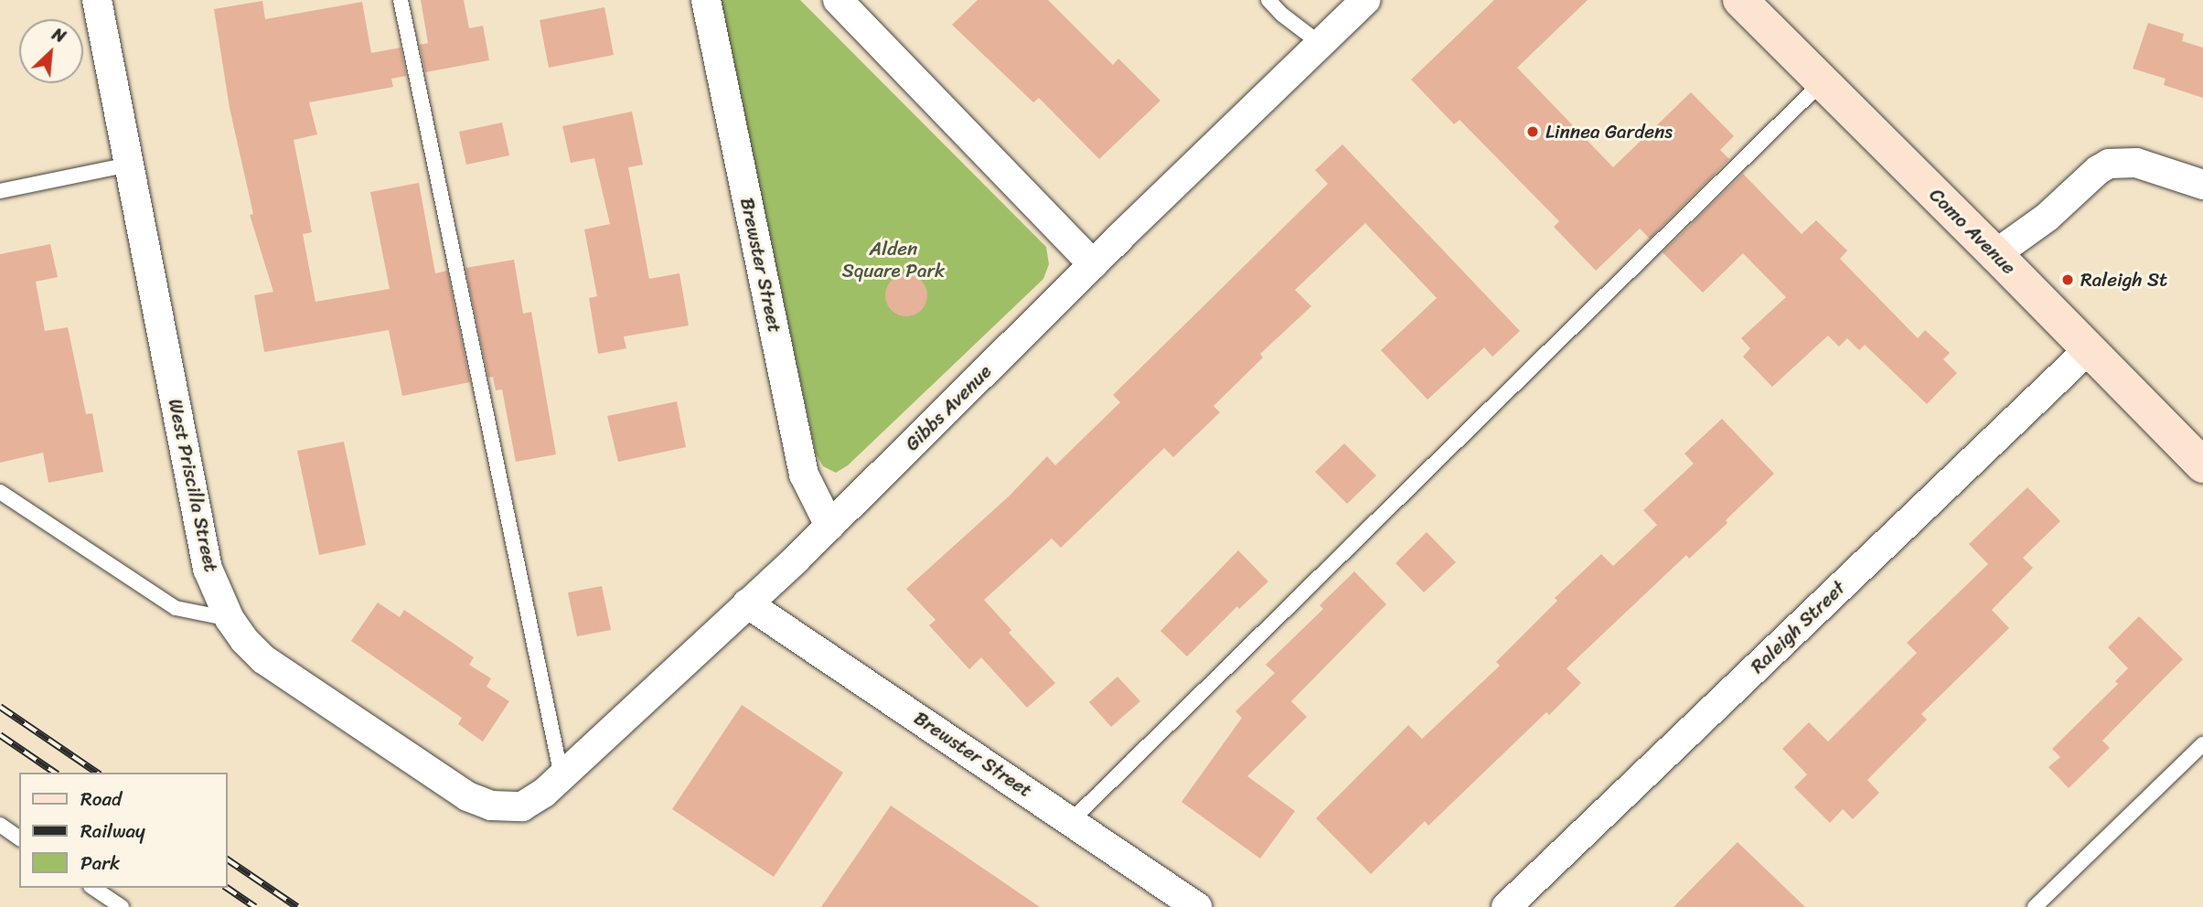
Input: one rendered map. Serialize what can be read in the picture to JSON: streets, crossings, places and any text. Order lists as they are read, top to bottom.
{
  "streets": {
    "main road": ["Como Avenue"],
    "street": [
      "Brewster Street",
      "Gibbs Avenue",
      "West Priscilla Street",
      "Raleigh Street"
    ]
  },
  "crossings": [
    ["Como Avenue", "Raleigh Street"],
    ["Brewster Street", "Gibbs Avenue"],
    ["Gibbs Avenue", "West Priscilla Street"]
  ],
  "parks": ["Alden Square Park"],
  "places": ["Linnea Gardens", "Raleigh St"],
  "legend": ["Road", "Railway", "Park"],
  "north": "top right"
}
